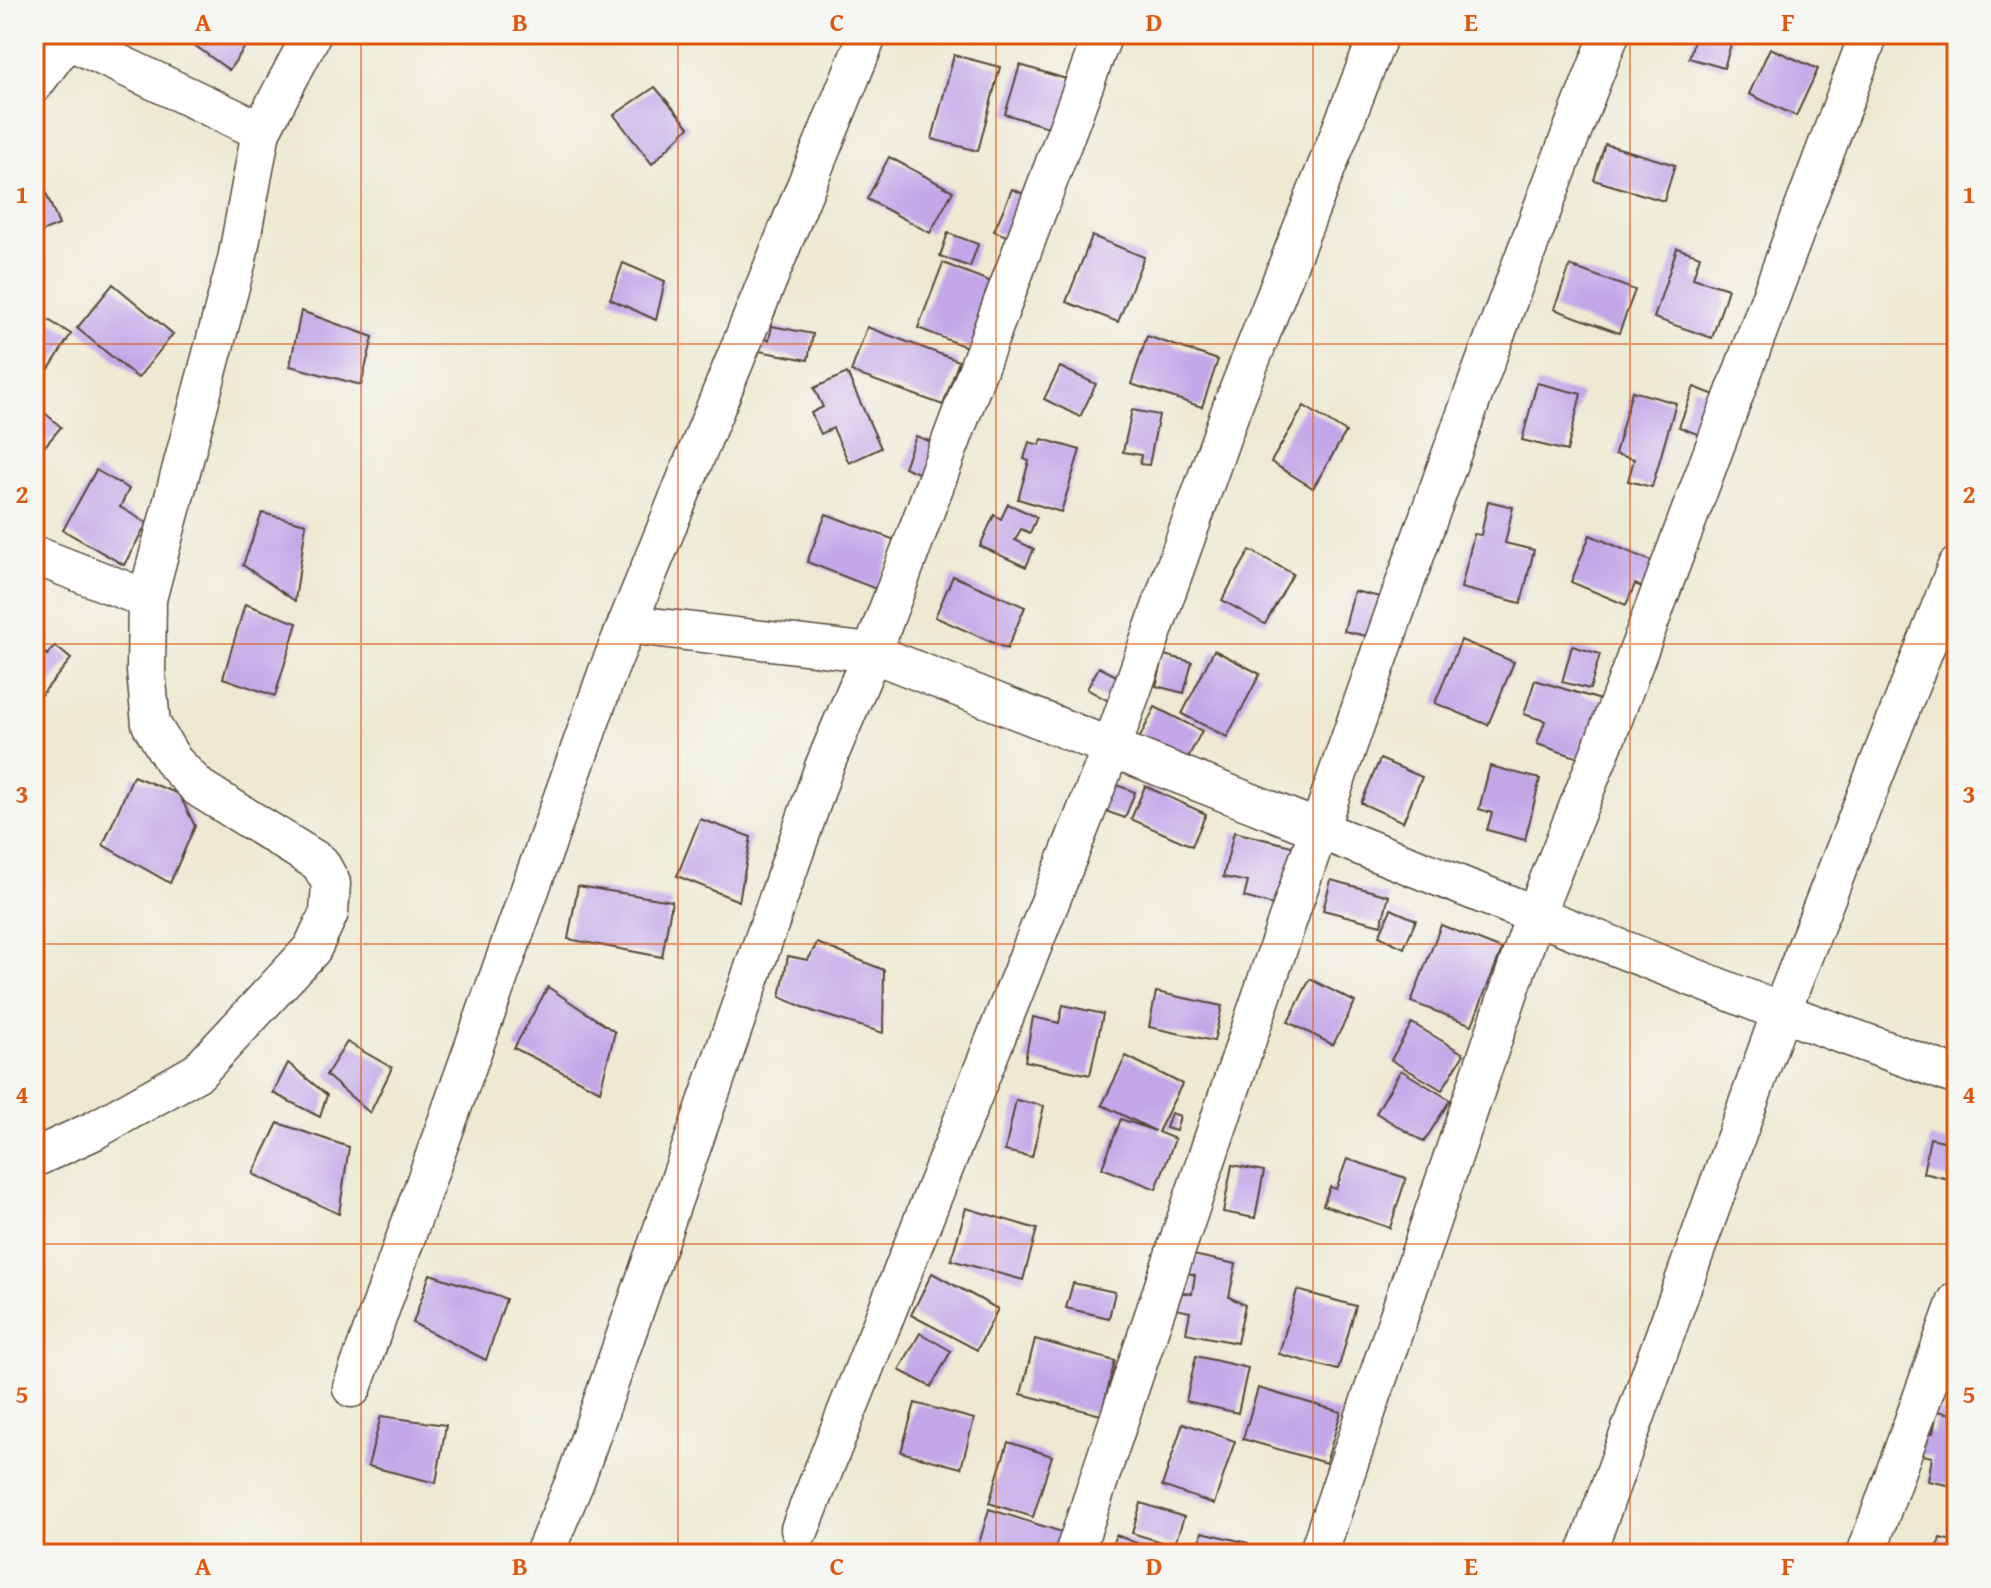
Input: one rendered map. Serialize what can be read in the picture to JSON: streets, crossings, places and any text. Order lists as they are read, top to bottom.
{
  "grid": {
    "columns": [
      "A",
      "B",
      "C",
      "D",
      "E",
      "F"
    ],
    "rows": [
      "1",
      "2",
      "3",
      "4",
      "5"
    ]
  }
}
